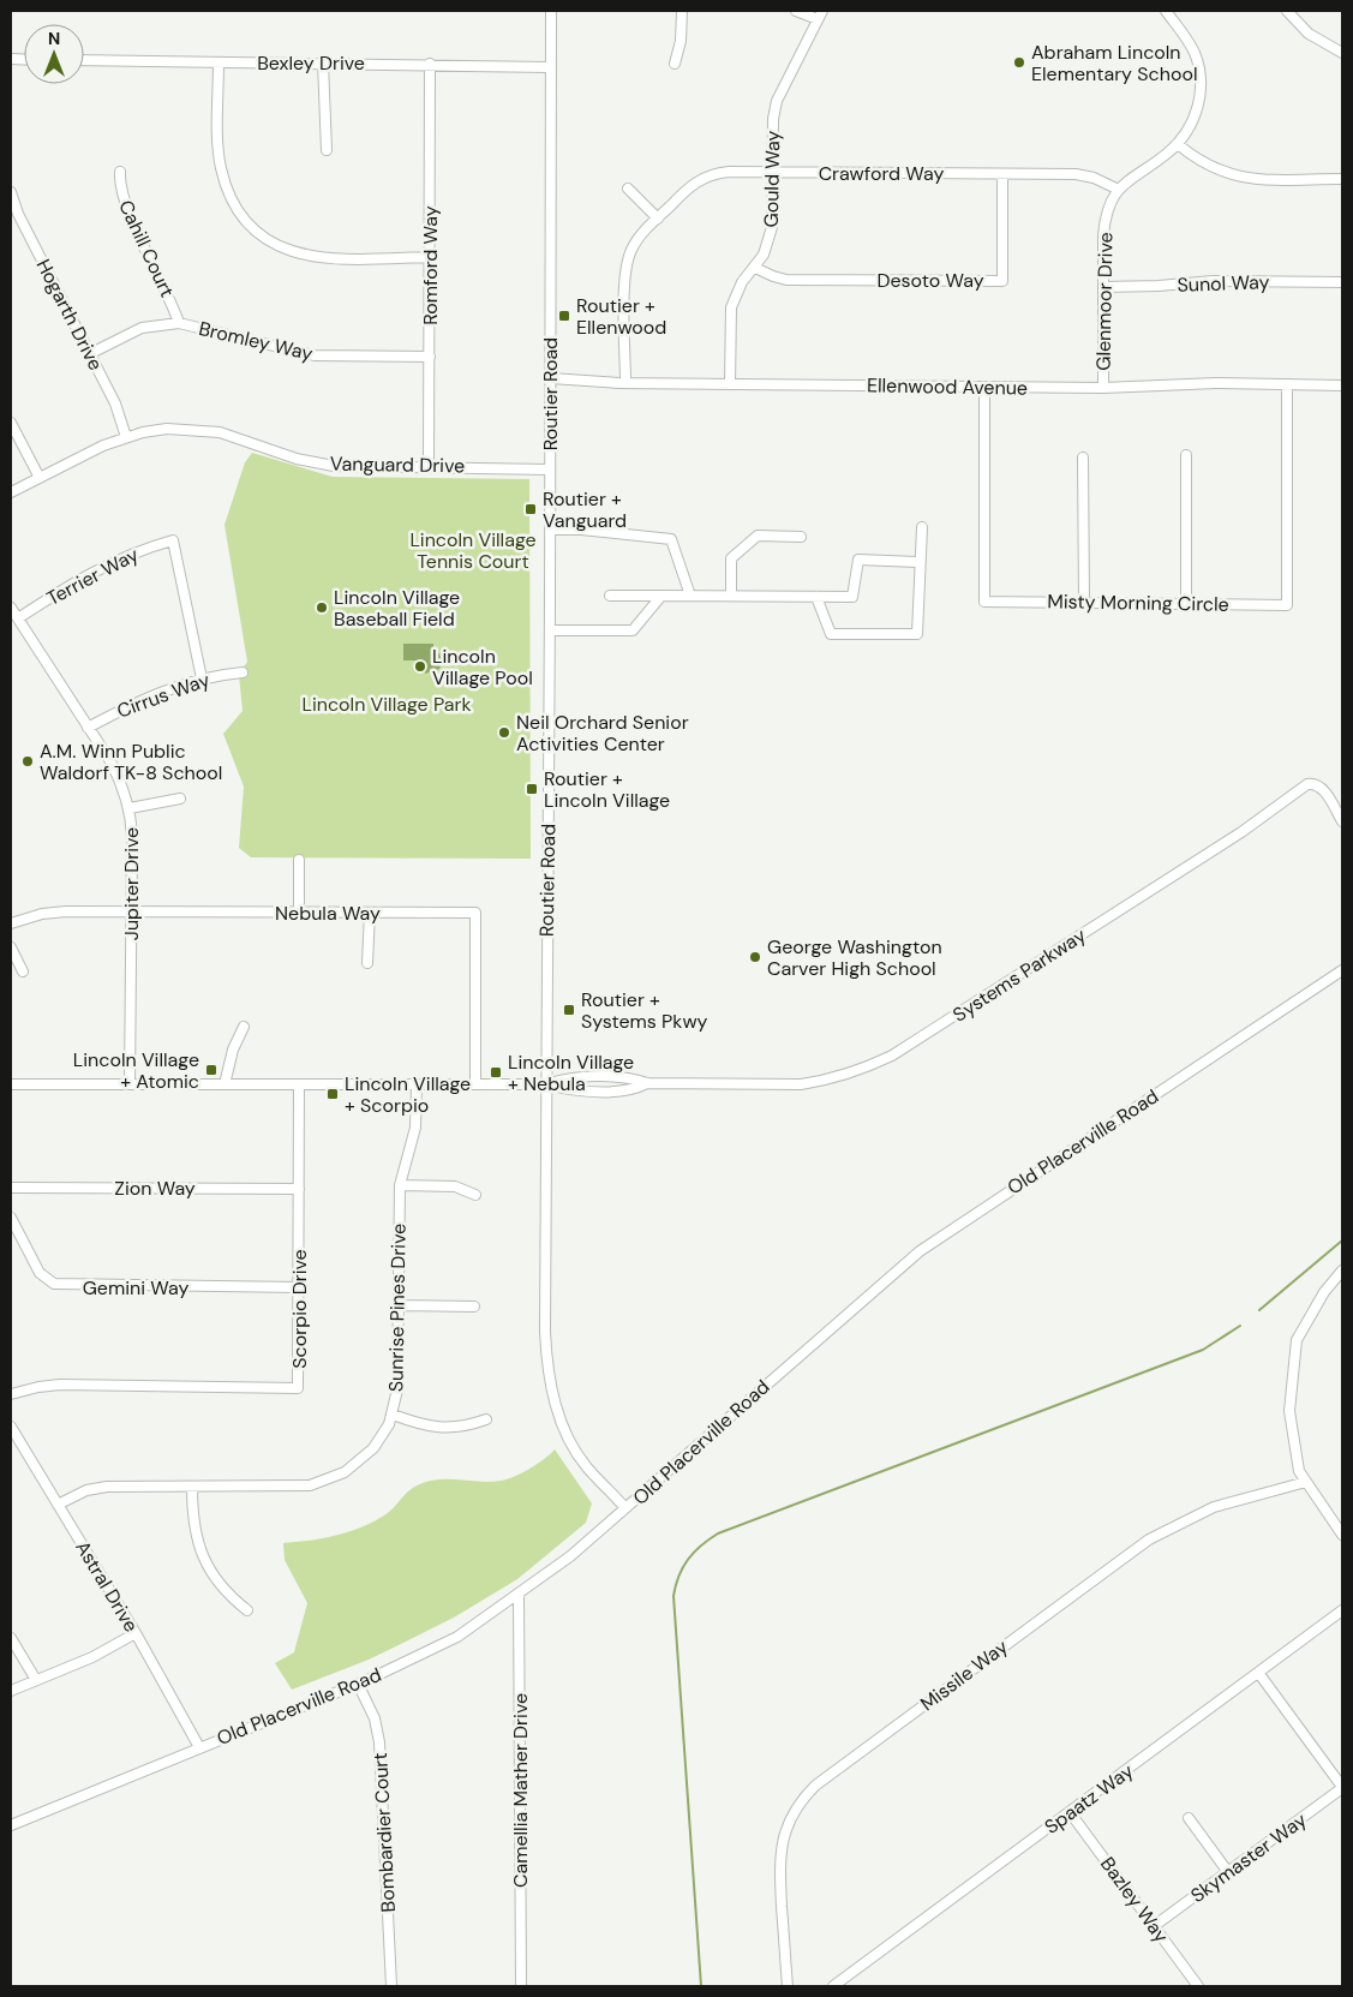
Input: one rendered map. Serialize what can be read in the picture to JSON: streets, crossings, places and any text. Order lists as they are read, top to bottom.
{
  "streets": {
    "street": [
      "Bexley Drive",
      "Crawford Way",
      "Gould Way",
      "Cahill Court",
      "Romford Way",
      "Desoto Way",
      "Sunol Way",
      "Glenmoor Drive",
      "Hogarth Drive",
      "Bromley Way",
      "Ellenwood Avenue",
      "Routier Road",
      "Vanguard Drive",
      "Terrier Way",
      "Misty Morning Circle",
      "Cirrus Way",
      "Jupiter Drive",
      "Nebula Way",
      "Systems Parkway",
      "Old Placerville Road",
      "Zion Way",
      "Gemini Way",
      "Sunrise Pines Drive",
      "Scorpio Drive",
      "Astral Drive",
      "Missile Way",
      "Camellia Mather Drive",
      "Spaatz Way",
      "Bombardier Court",
      "Skymaster Way",
      "Bazley Way"
    ]
  },
  "crossings": [
    ["Bexley Drive", "Romford Way"],
    ["Bexley Drive", "Routier Road"],
    ["Crawford Way", "Gould Way"],
    ["Crawford Way", "Desoto Way"],
    ["Crawford Way", "Glenmoor Drive"],
    ["Crawford Way", "Ellenwood Avenue"],
    ["Gould Way", "Desoto Way"],
    ["Gould Way", "Ellenwood Avenue"],
    ["Cahill Court", "Bromley Way"],
    ["Romford Way", "Bromley Way"],
    ["Romford Way", "Vanguard Drive"],
    ["Sunol Way", "Glenmoor Drive"],
    ["Glenmoor Drive", "Ellenwood Avenue"],
    ["Hogarth Drive", "Bromley Way"],
    ["Hogarth Drive", "Vanguard Drive"],
    ["Ellenwood Avenue", "Routier Road"],
    ["Ellenwood Avenue", "Misty Morning Circle"],
    ["Routier Road", "Vanguard Drive"],
    ["Routier Road", "Systems Parkway"],
    ["Routier Road", "Old Placerville Road"],
    ["Terrier Way", "Cirrus Way"],
    ["Terrier Way", "Jupiter Drive"],
    ["Cirrus Way", "Jupiter Drive"],
    ["Jupiter Drive", "Nebula Way"],
    ["Jupiter Drive", "Systems Parkway"],
    ["Nebula Way", "Systems Parkway"],
    ["Systems Parkway", "Sunrise Pines Drive"],
    ["Systems Parkway", "Scorpio Drive"],
    ["Old Placerville Road", "Astral Drive"],
    ["Old Placerville Road", "Camellia Mather Drive"],
    ["Old Placerville Road", "Bombardier Court"],
    ["Zion Way", "Scorpio Drive"],
    ["Gemini Way", "Scorpio Drive"],
    ["Sunrise Pines Drive", "Astral Drive"],
    ["Spaatz Way", "Bazley Way"],
    ["Skymaster Way", "Bazley Way"]
  ],
  "parks": ["Lincoln Village Tennis Court", "Lincoln Village Park"],
  "places": {
    "other": [
      "Abraham Lincoln Elementary School",
      "Lincoln Village Baseball Field",
      "Lincoln Village Pool",
      "Neil Orchard Senior Activities Center",
      "A.M. Winn Public Waldorf TK-8 School",
      "George Washington Carver High School"
    ],
    "transit": [
      "Routier + Ellenwood",
      "Routier + Vanguard",
      "Routier + Lincoln Village",
      "Routier + Systems Pkwy",
      "Lincoln Village + Atomic",
      "Lincoln Village + Nebula",
      "Lincoln Village + Scorpio"
    ]
  },
  "north": "top"
}
